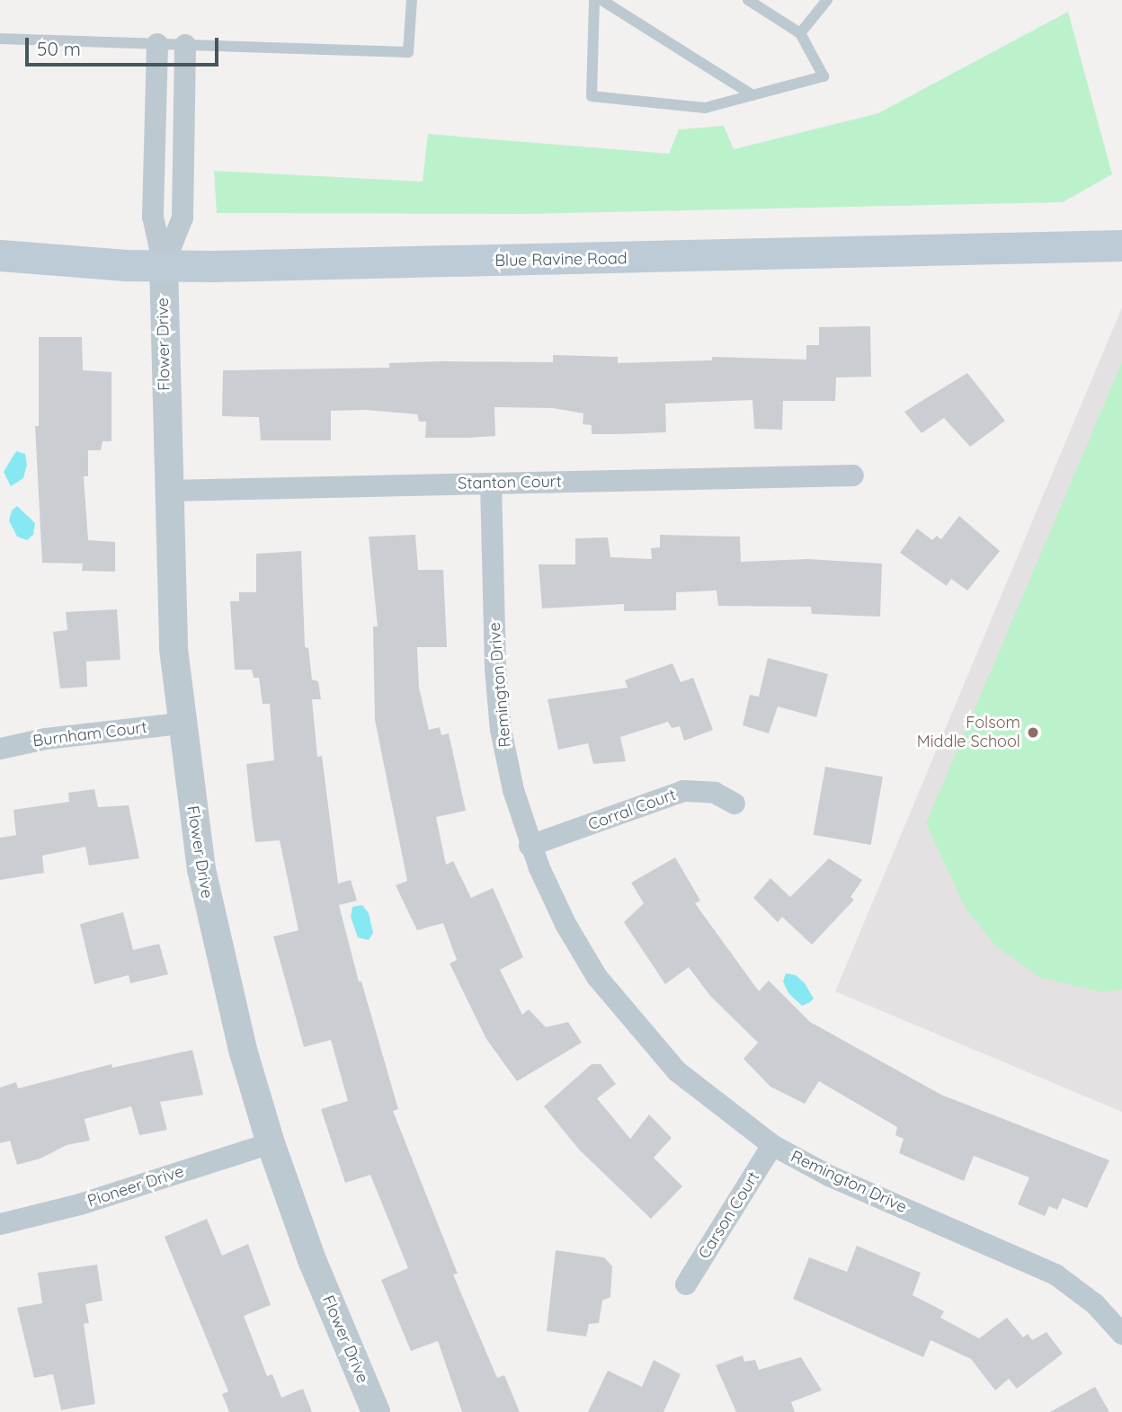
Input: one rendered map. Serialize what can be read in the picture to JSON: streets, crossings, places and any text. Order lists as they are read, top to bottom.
{
  "streets": {
    "main road": ["Blue Ravine Road"],
    "street": [
      "Flower Drive",
      "Stanton Court",
      "Remington Drive",
      "Burnham Court",
      "Corral Court",
      "Pioneer Drive",
      "Carson Court"
    ]
  },
  "crossings": [
    ["Blue Ravine Road", "Flower Drive"],
    ["Flower Drive", "Stanton Court"],
    ["Flower Drive", "Burnham Court"],
    ["Flower Drive", "Pioneer Drive"],
    ["Stanton Court", "Remington Drive"],
    ["Remington Drive", "Corral Court"],
    ["Remington Drive", "Carson Court"]
  ],
  "places": ["Folsom Middle School"],
  "scale_bar": "50 m"
}
